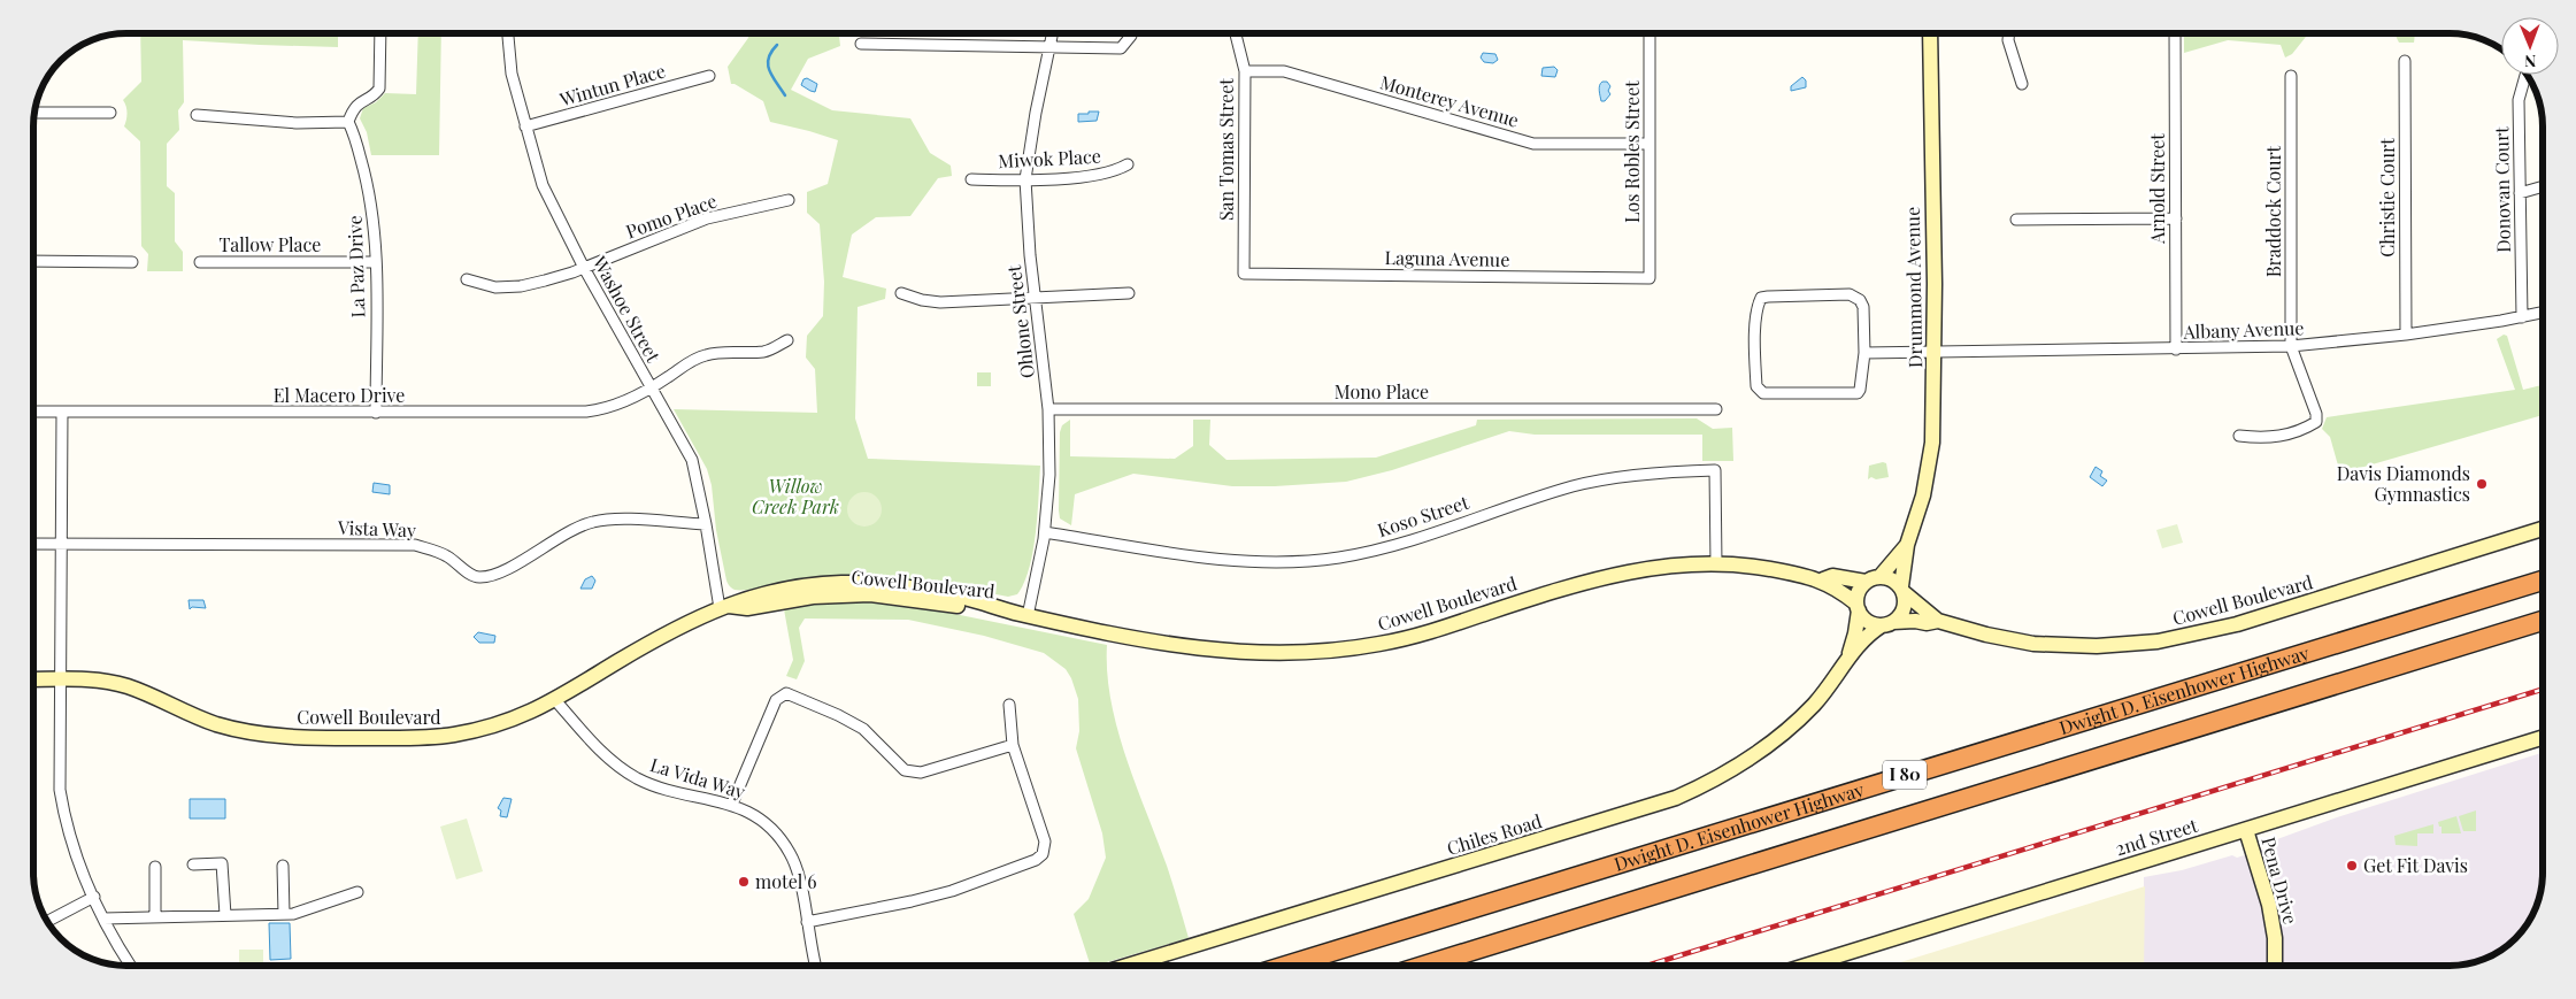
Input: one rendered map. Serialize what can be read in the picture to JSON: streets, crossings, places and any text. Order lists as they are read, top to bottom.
{
  "streets": {
    "highway": ["Dwight D. Eisenhower Highway", "I 80"],
    "main road": [
      "Drummond Avenue",
      "Cowell Boulevard",
      "Chiles Road",
      "2nd Street",
      "Pena Drive"
    ],
    "street": [
      "Wintun Place",
      "Monterey Avenue",
      "San Tomas Street",
      "Los Robles Street",
      "Miwok Place",
      "Arnold Street",
      "Donovan Court",
      "Christie Court",
      "Braddock Court",
      "Pomo Place",
      "Tallow Place",
      "Laguna Avenue",
      "La Paz Drive",
      "Washoe Street",
      "Ohlone Street",
      "Albany Avenue",
      "Mono Place",
      "El Macero Drive",
      "Koso Street",
      "Vista Way",
      "La Vida Way"
    ]
  },
  "crossings": [
    ["Wintun Place", "Washoe Street"],
    ["Monterey Avenue", "San Tomas Street"],
    ["Monterey Avenue", "Los Robles Street"],
    ["San Tomas Street", "Laguna Avenue"],
    ["Los Robles Street", "Laguna Avenue"],
    ["Miwok Place", "Ohlone Street"],
    ["Arnold Street", "Albany Avenue"],
    ["Donovan Court", "Albany Avenue"],
    ["Christie Court", "Albany Avenue"],
    ["Braddock Court", "Albany Avenue"],
    ["Pomo Place", "Washoe Street"],
    ["Tallow Place", "La Paz Drive"],
    ["La Paz Drive", "El Macero Drive"],
    ["Drummond Avenue", "Albany Avenue"],
    ["Drummond Avenue", "Cowell Boulevard"],
    ["Washoe Street", "El Macero Drive"],
    ["Washoe Street", "Vista Way"],
    ["Washoe Street", "Cowell Boulevard"],
    ["Ohlone Street", "Mono Place"],
    ["Ohlone Street", "Koso Street"],
    ["Ohlone Street", "Cowell Boulevard"],
    ["Koso Street", "Cowell Boulevard"],
    ["Cowell Boulevard", "La Vida Way"],
    ["2nd Street", "Pena Drive"]
  ],
  "parks": ["Willow Creek Park"],
  "places": ["Davis Diamonds Gymnastics", "Get Fit Davis", "motel 6"],
  "north": "bottom"
}
